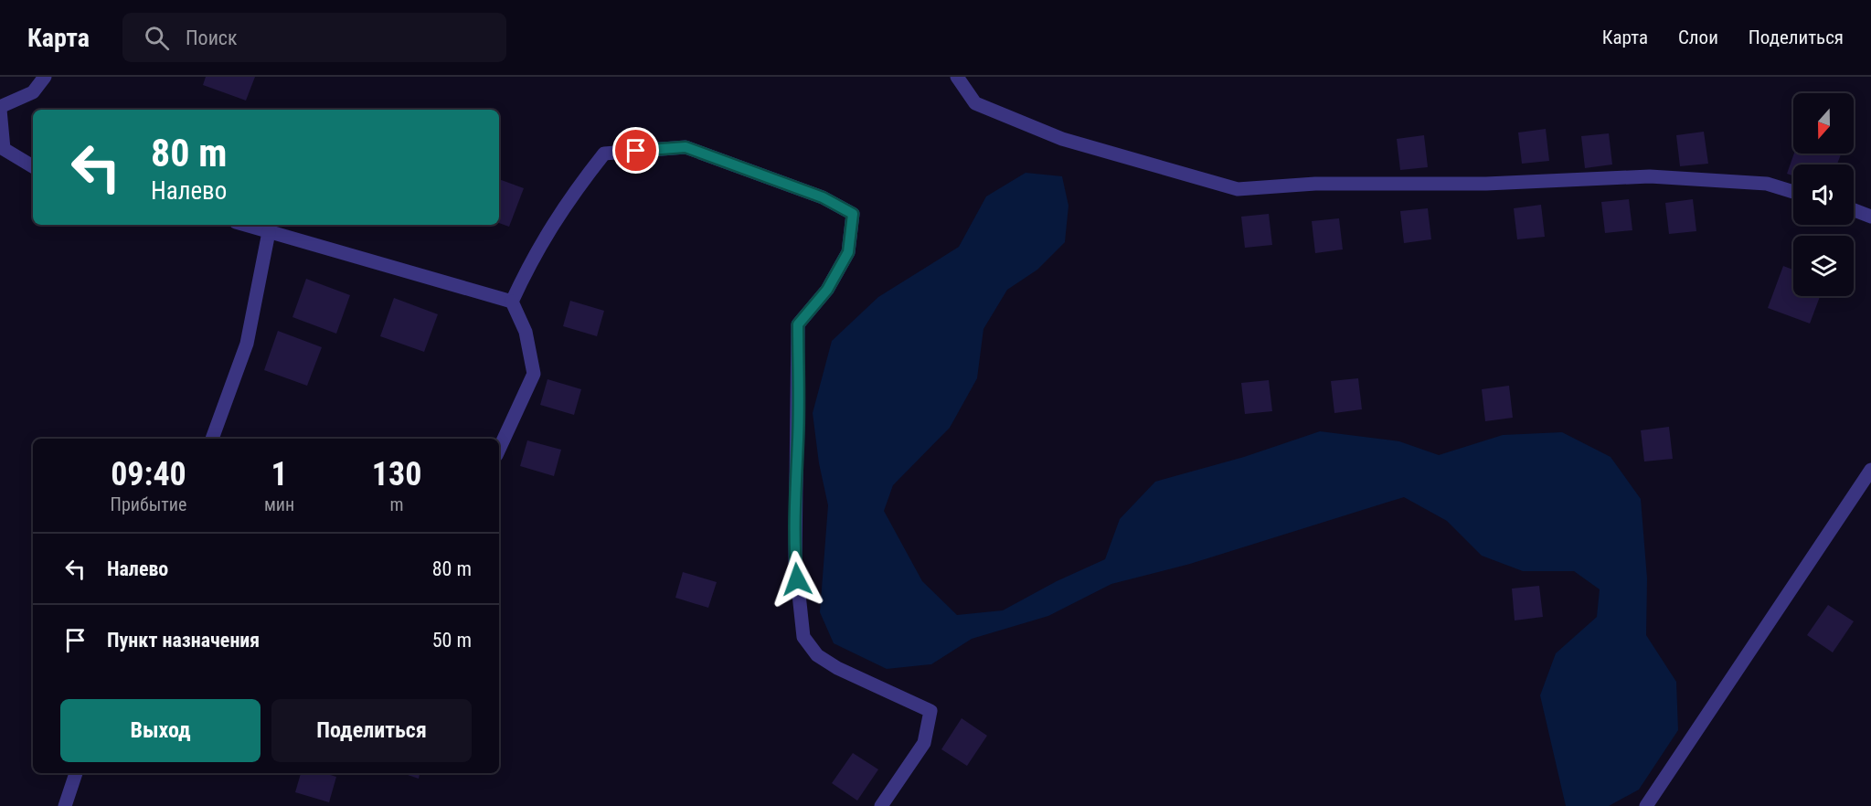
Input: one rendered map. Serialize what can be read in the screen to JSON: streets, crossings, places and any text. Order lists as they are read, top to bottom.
{
  "north": "bottom",
  "page": {
    "header": "Карта",
    "search": "Поиск",
    "nav": ["Карта", "Слои", "Поделиться"],
    "turn": ["80 m", "Налево"],
    "eta": [
      "09:40",
      "Прибытие",
      "1",
      "мин",
      "130",
      "m"
    ],
    "list": [
      {
        "name": "Налево",
        "value": "80 m"
      },
      {
        "name": "Пункт назначения",
        "value": "50 m"
      }
    ],
    "buttons": ["Выход", "Поделиться"]
  }
}
